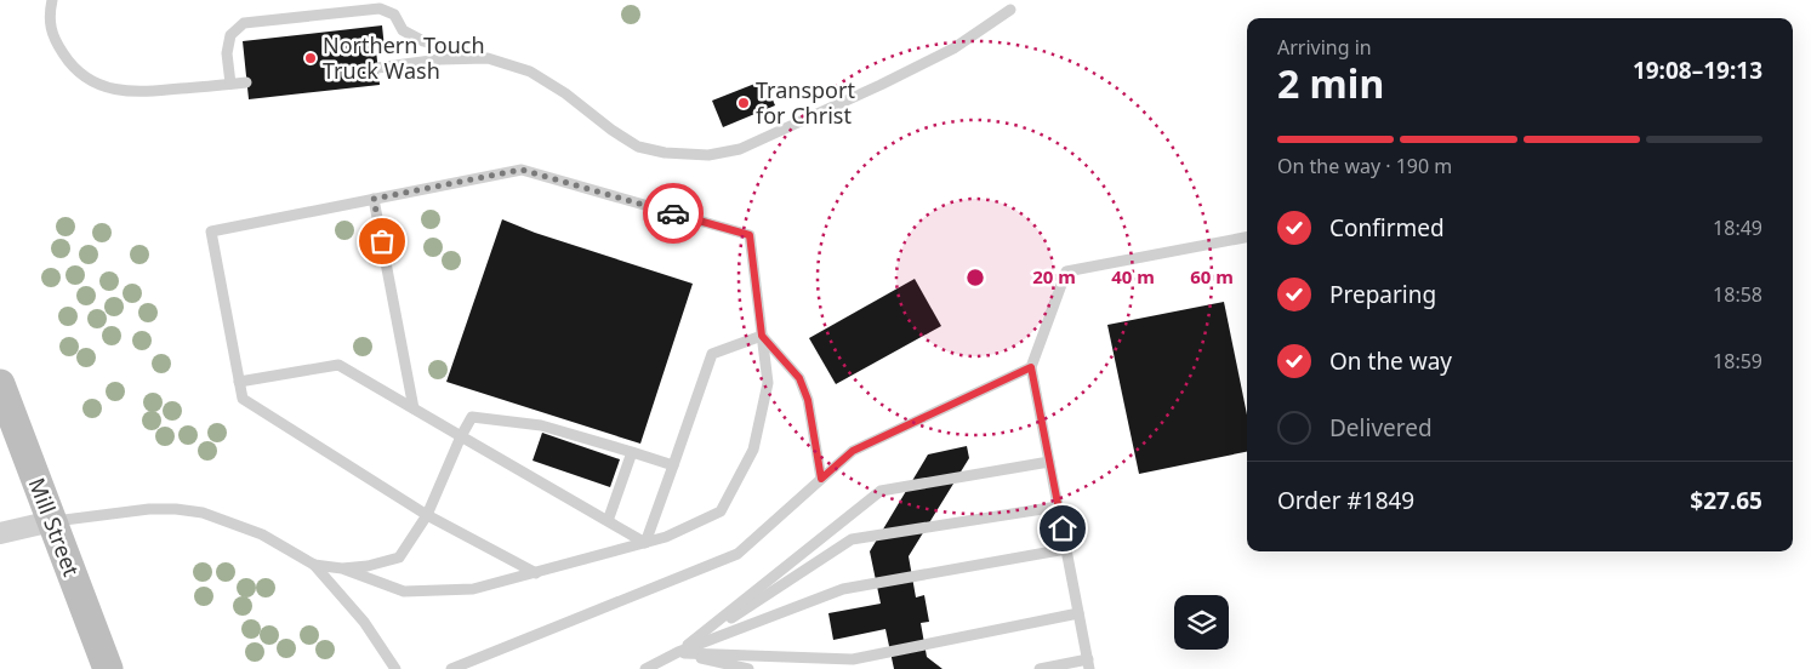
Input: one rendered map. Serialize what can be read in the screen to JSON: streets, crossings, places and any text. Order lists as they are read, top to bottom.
{
  "streets": {
    "main road": ["Mill Street"]
  },
  "places": ["Northern Touch Truck Wash", "Transport for Christ"],
  "page": {
    "heading": ["2 min", "Arriving in", "19:08–19:13"],
    "panel": ["Order #1849", "$27.65"],
    "bar": "On the way · 190 m",
    "list": [
      ["Confirmed", "18:49"],
      ["Preparing", "18:58"],
      ["On the way", "18:59"],
      "Delivered"
    ]
  },
  "rings": ["20 m", "40 m", "60 m"]
}
